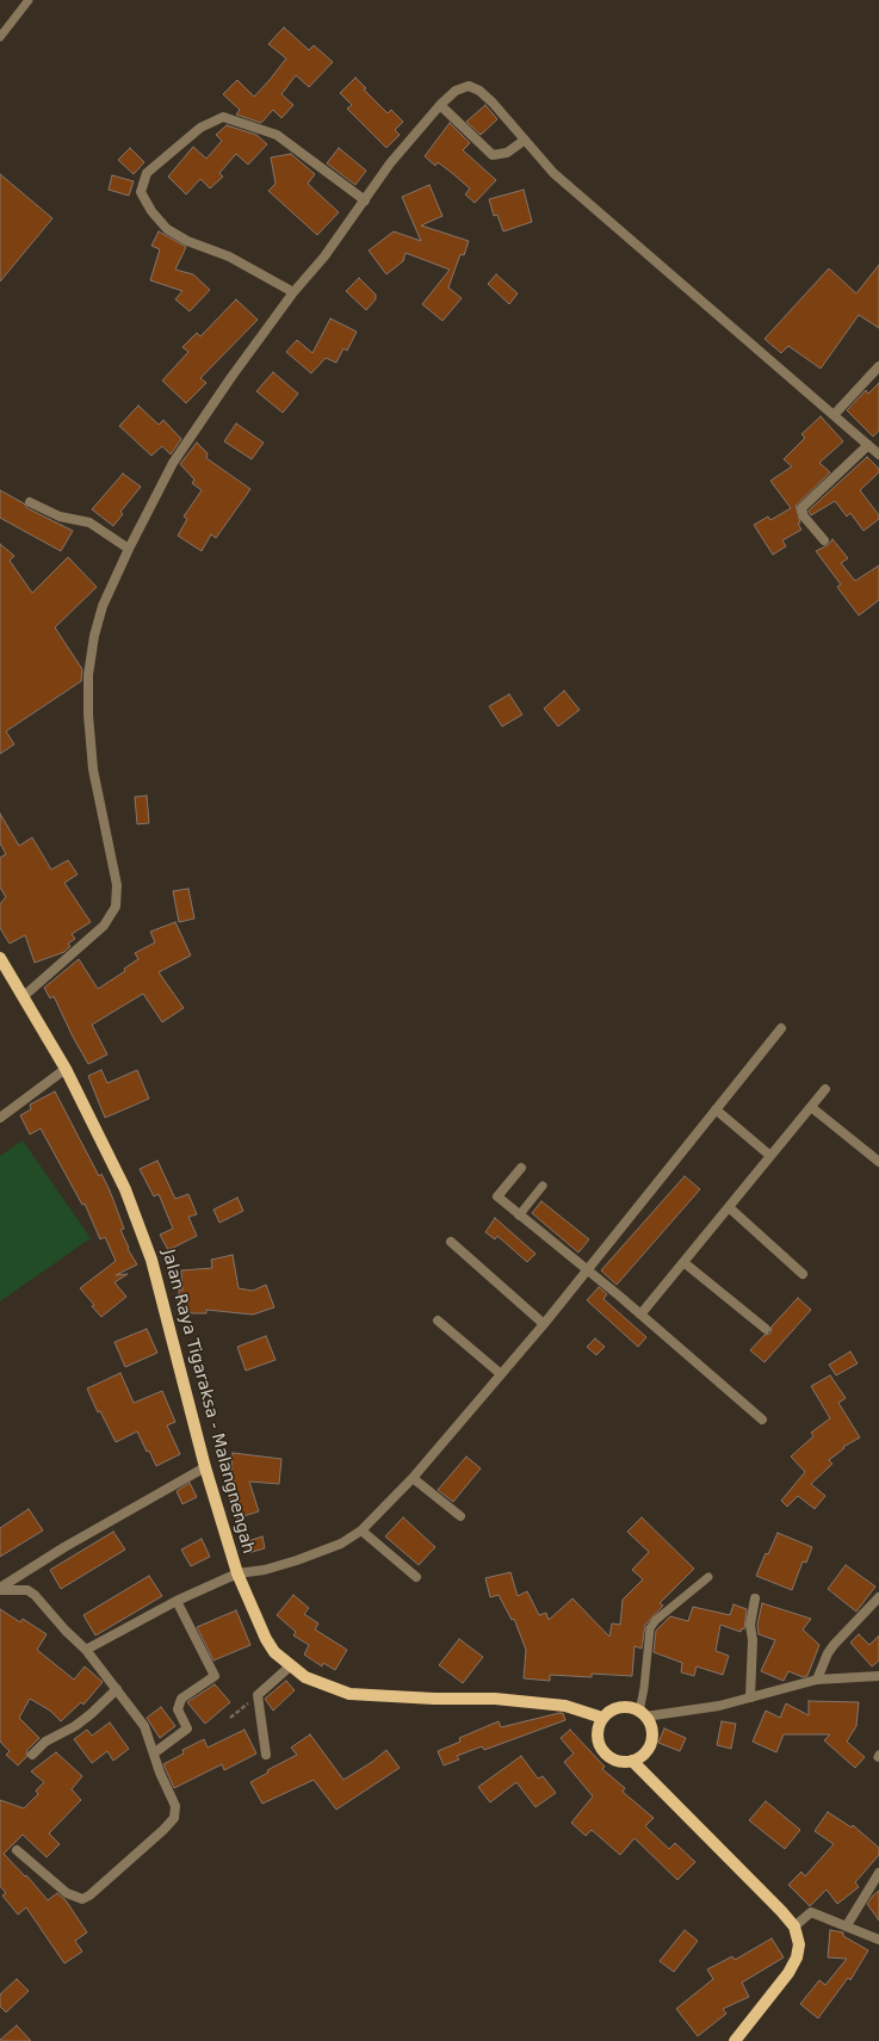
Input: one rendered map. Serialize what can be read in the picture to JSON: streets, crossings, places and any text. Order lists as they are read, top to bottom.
{
  "streets": {
    "main road": ["Jalan Raya Tigaraksa - Malangnengah"]
  }
}
